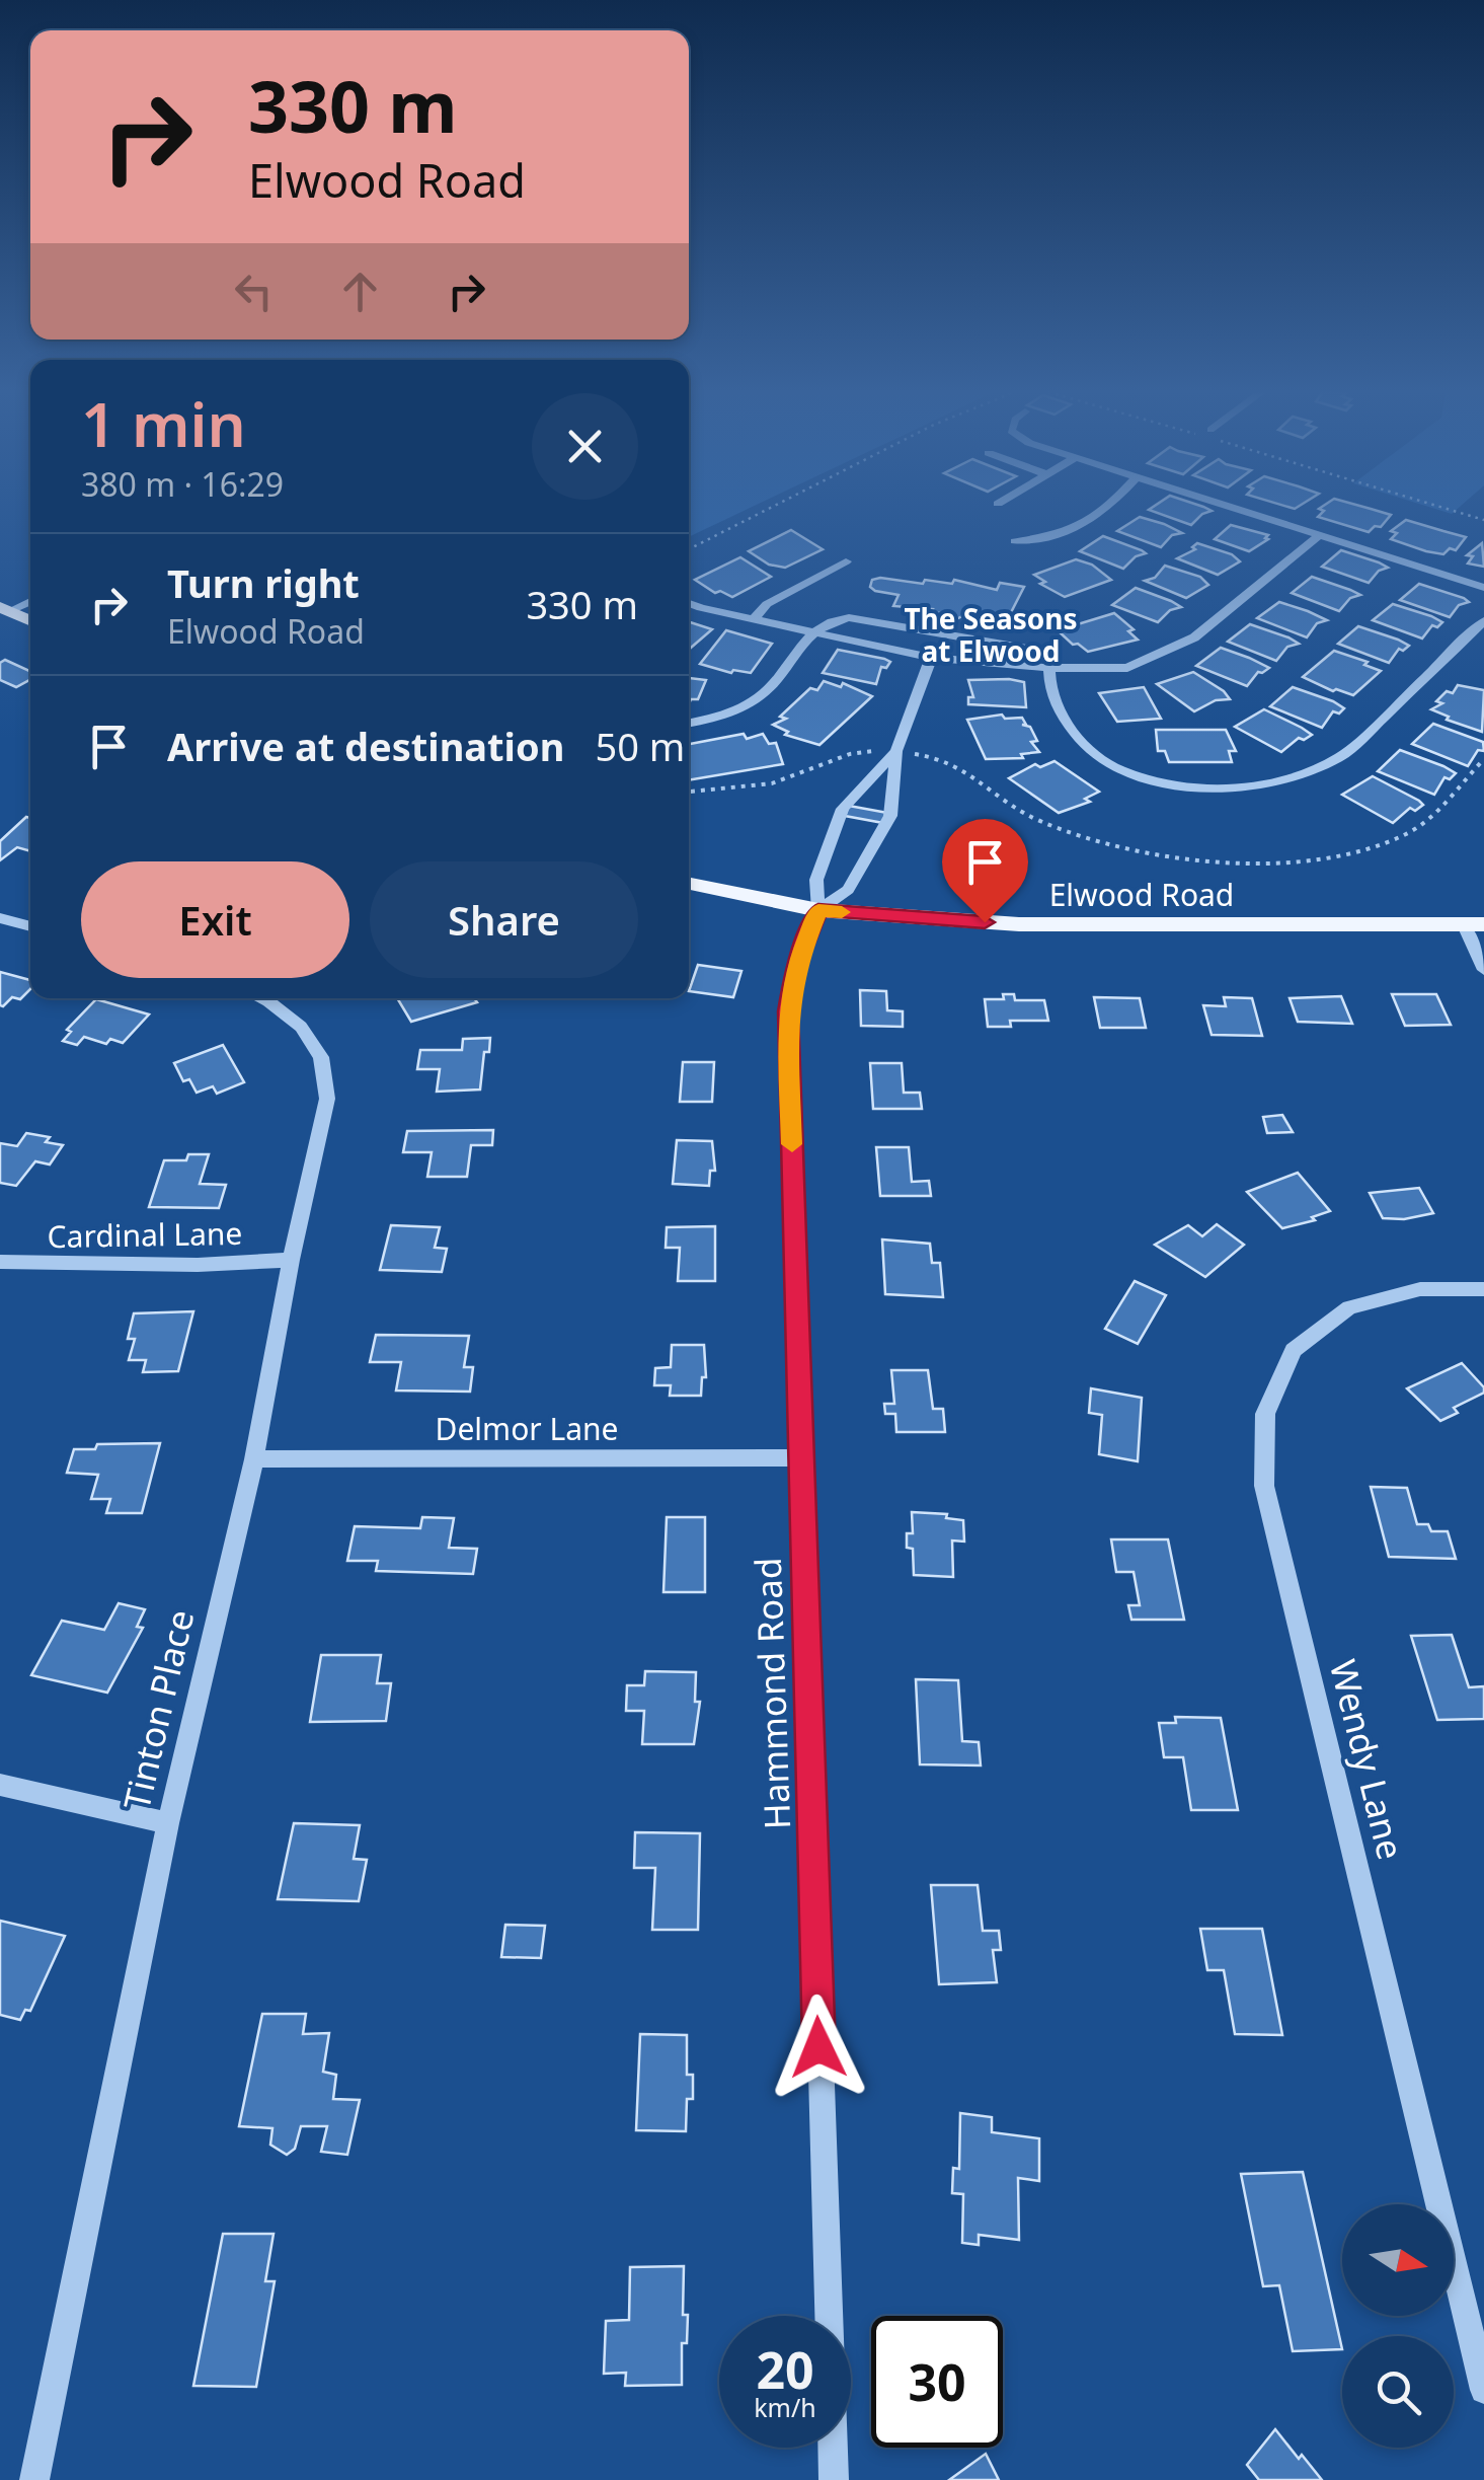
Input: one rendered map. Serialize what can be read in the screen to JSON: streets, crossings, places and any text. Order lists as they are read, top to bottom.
{
  "streets": {
    "main road": ["Elwood Road"],
    "street": [
      "Cardinal Lane",
      "Delmor Lane",
      "Hammond Road",
      "Tinton Place",
      "Wendy Lane"
    ]
  },
  "crossings": [
    ["Elwood Road", "Hammond Road"],
    ["Cardinal Lane", "Tinton Place"],
    ["Delmor Lane", "Hammond Road"],
    ["Delmor Lane", "Tinton Place"]
  ],
  "districts": ["The Seasons at Elwood"],
  "north": "right",
  "page": {
    "turn": ["330 m", "Elwood Road"],
    "heading": ["1 min", "380 m · 16:29"],
    "list": [
      {
        "name": "Turn right",
        "note": "Elwood Road",
        "value": "330 m"
      },
      {
        "name": "Arrive at destination",
        "value": "50 m"
      }
    ],
    "buttons": ["Exit", "Share"],
    "speed": "20 km/h",
    "limit": "30"
  }
}
